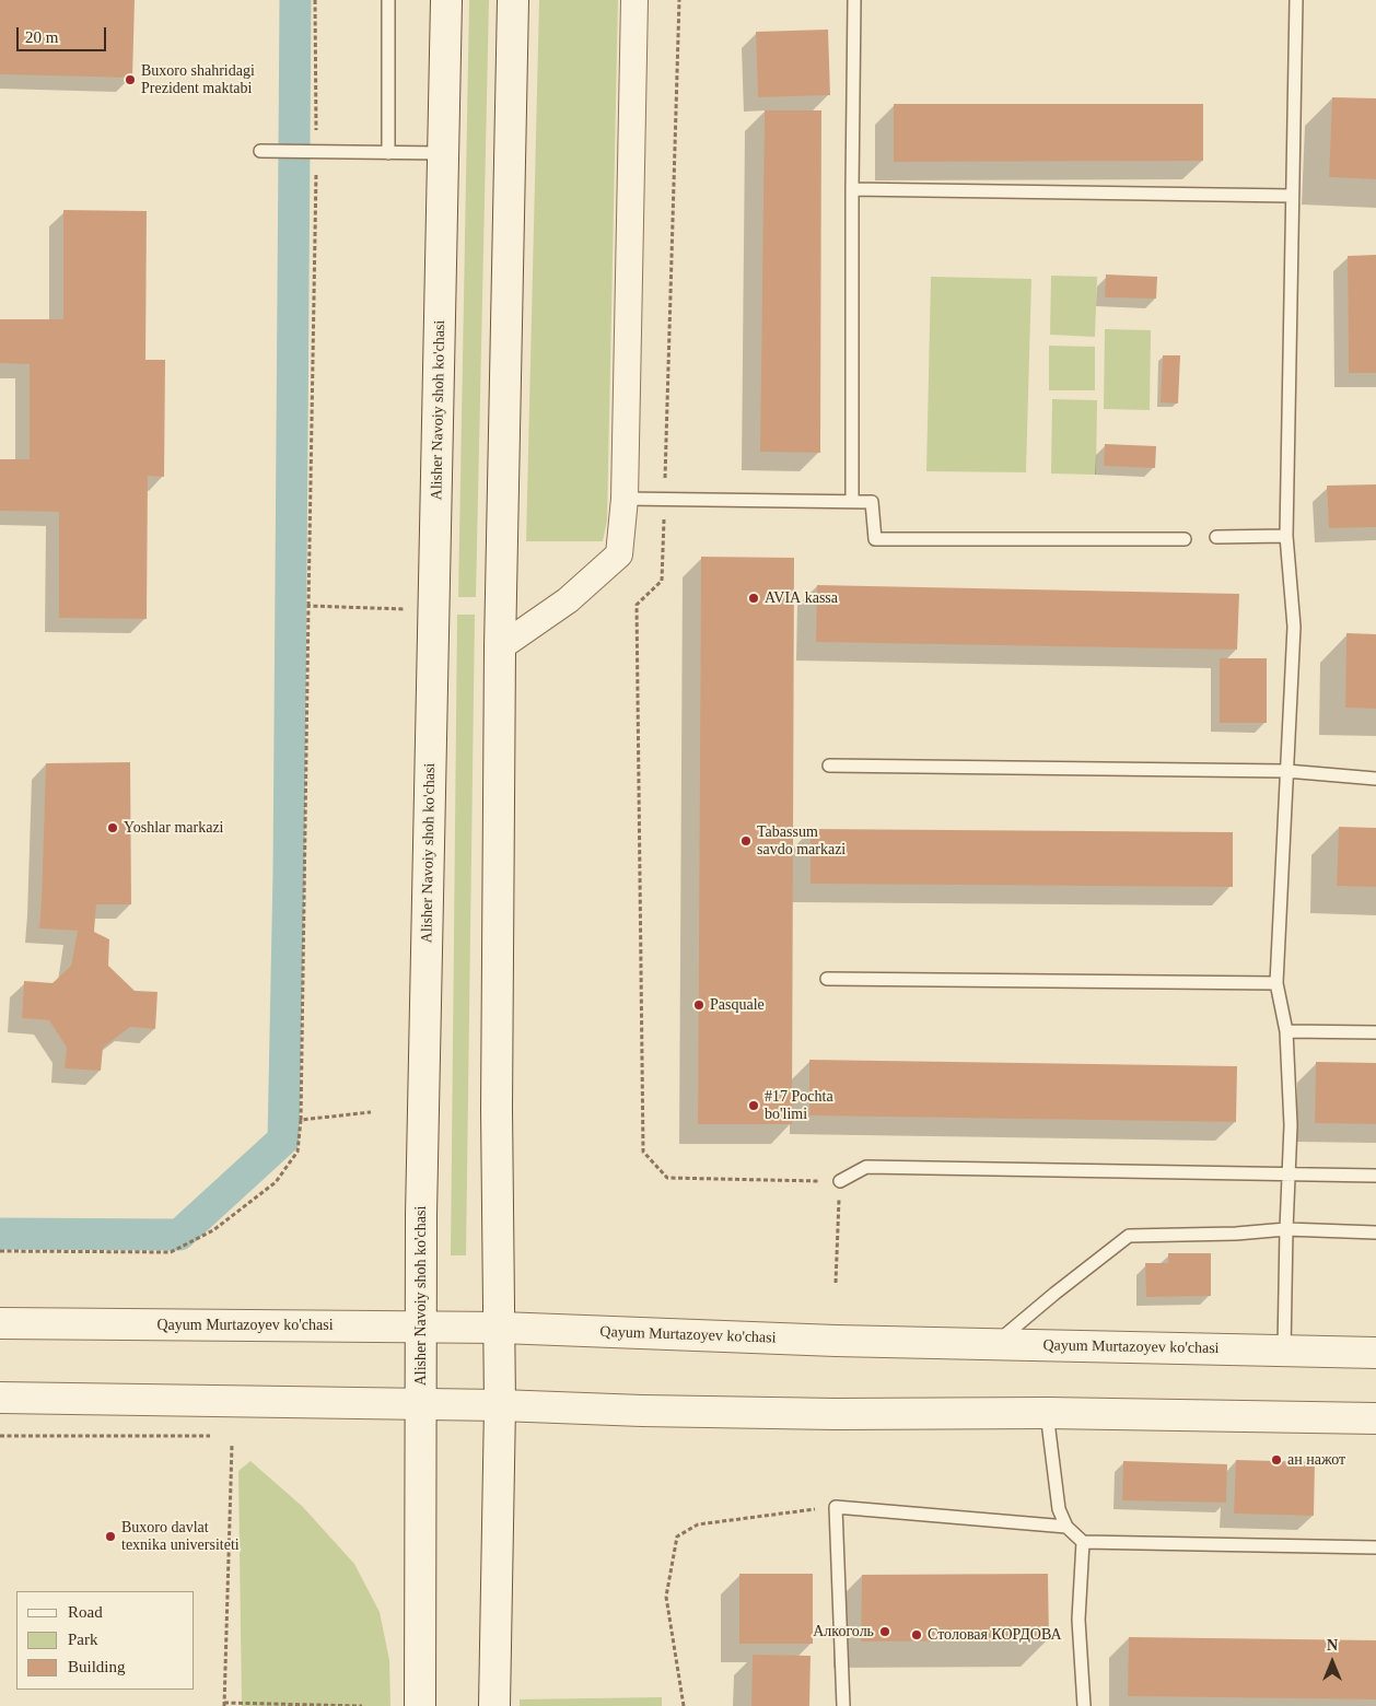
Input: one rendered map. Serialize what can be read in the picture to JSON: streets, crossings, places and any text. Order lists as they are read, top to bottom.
{
  "streets": {
    "main road": ["Alisher Navoiy shoh ko'chasi", "Qayum Murtazoyev ko'chasi"]
  },
  "crossings": [
    ["Alisher Navoiy shoh ko'chasi", "Qayum Murtazoyev ko'chasi"]
  ],
  "places": [
    "Buxoro shahridagi Prezident maktabi",
    "AVIA kassa",
    "Yoshlar markazi",
    "Tabassum savdo markazi",
    "Pasquale",
    "#17 Pochta bo'limi",
    "ан нажот",
    "Buxoro davlat texnika universiteti",
    "Алкоголь",
    "Столовая КОРДОВА"
  ],
  "legend": ["Road", "Park", "Building"],
  "scale_bar": "20 m",
  "north": "top"
}
